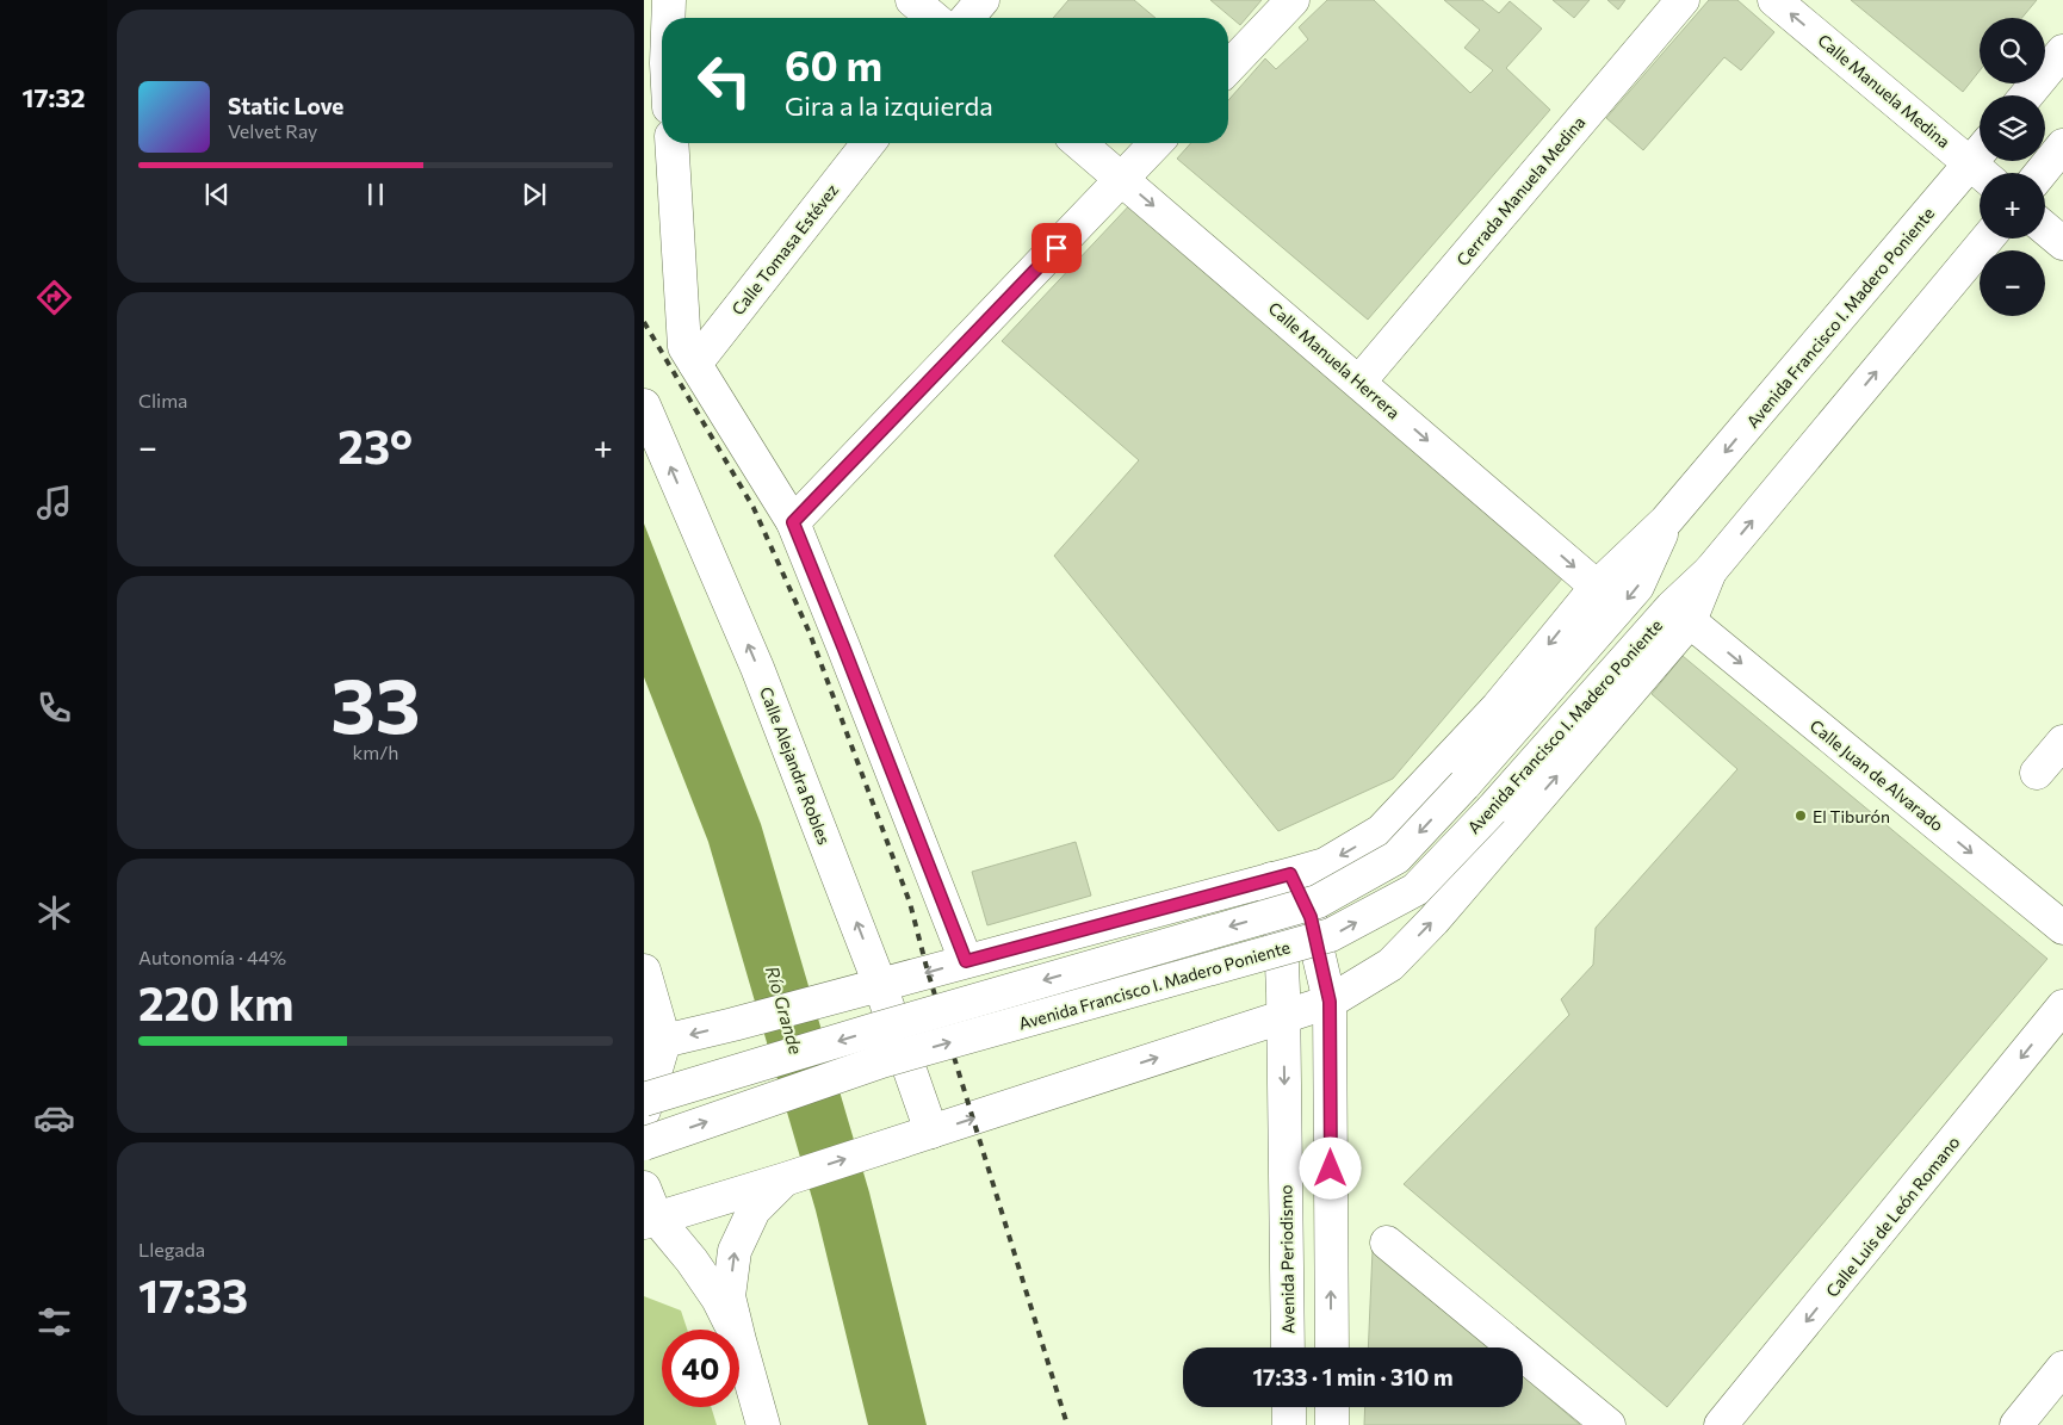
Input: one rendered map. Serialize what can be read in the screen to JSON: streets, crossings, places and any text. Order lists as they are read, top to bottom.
{
  "streets": {
    "main road": [
      "Calle Manuela Medina",
      "Cerrada Manuela Medina",
      "Calle Tomasa Estévez",
      "Avenida Francisco I. Madero Poniente",
      "Calle Manuela Herrera",
      "Calle Alejandra Robles",
      "Calle Juan de Alvarado",
      "Calle Luis de León Romano",
      "Avenida Periodismo"
    ]
  },
  "crossings": [
    ["Calle Manuela Medina", "Avenida Francisco I. Madero Poniente"],
    ["Cerrada Manuela Medina", "Calle Manuela Herrera"],
    ["Avenida Francisco I. Madero Poniente", "Calle Manuela Herrera"],
    ["Avenida Francisco I. Madero Poniente", "Calle Alejandra Robles"],
    ["Avenida Francisco I. Madero Poniente", "Calle Juan de Alvarado"],
    ["Avenida Francisco I. Madero Poniente", "Avenida Periodismo"]
  ],
  "one_way": [
    "Calle Manuela Medina",
    "Calle Manuela Herrera",
    "Calle Juan de Alvarado",
    "Calle Luis de León Romano"
  ],
  "water": ["Río Grande"],
  "places": ["El Tiburón"],
  "page": {
    "tabs": "17:32",
    "map_buttons": ["+", "−"],
    "turn": ["60 m", "Gira a la izquierda"],
    "song": ["Static Love", "Velvet Ray"],
    "tile": [
      "Clima",
      ["33", "km/h"],
      ["Autonomía · 44%", "220 km"],
      ["Llegada", "17:33"]
    ],
    "heat": ["−", "23°", "+"],
    "limit": "40",
    "trip": "17:33 · 1 min · 310 m"
  }
}
